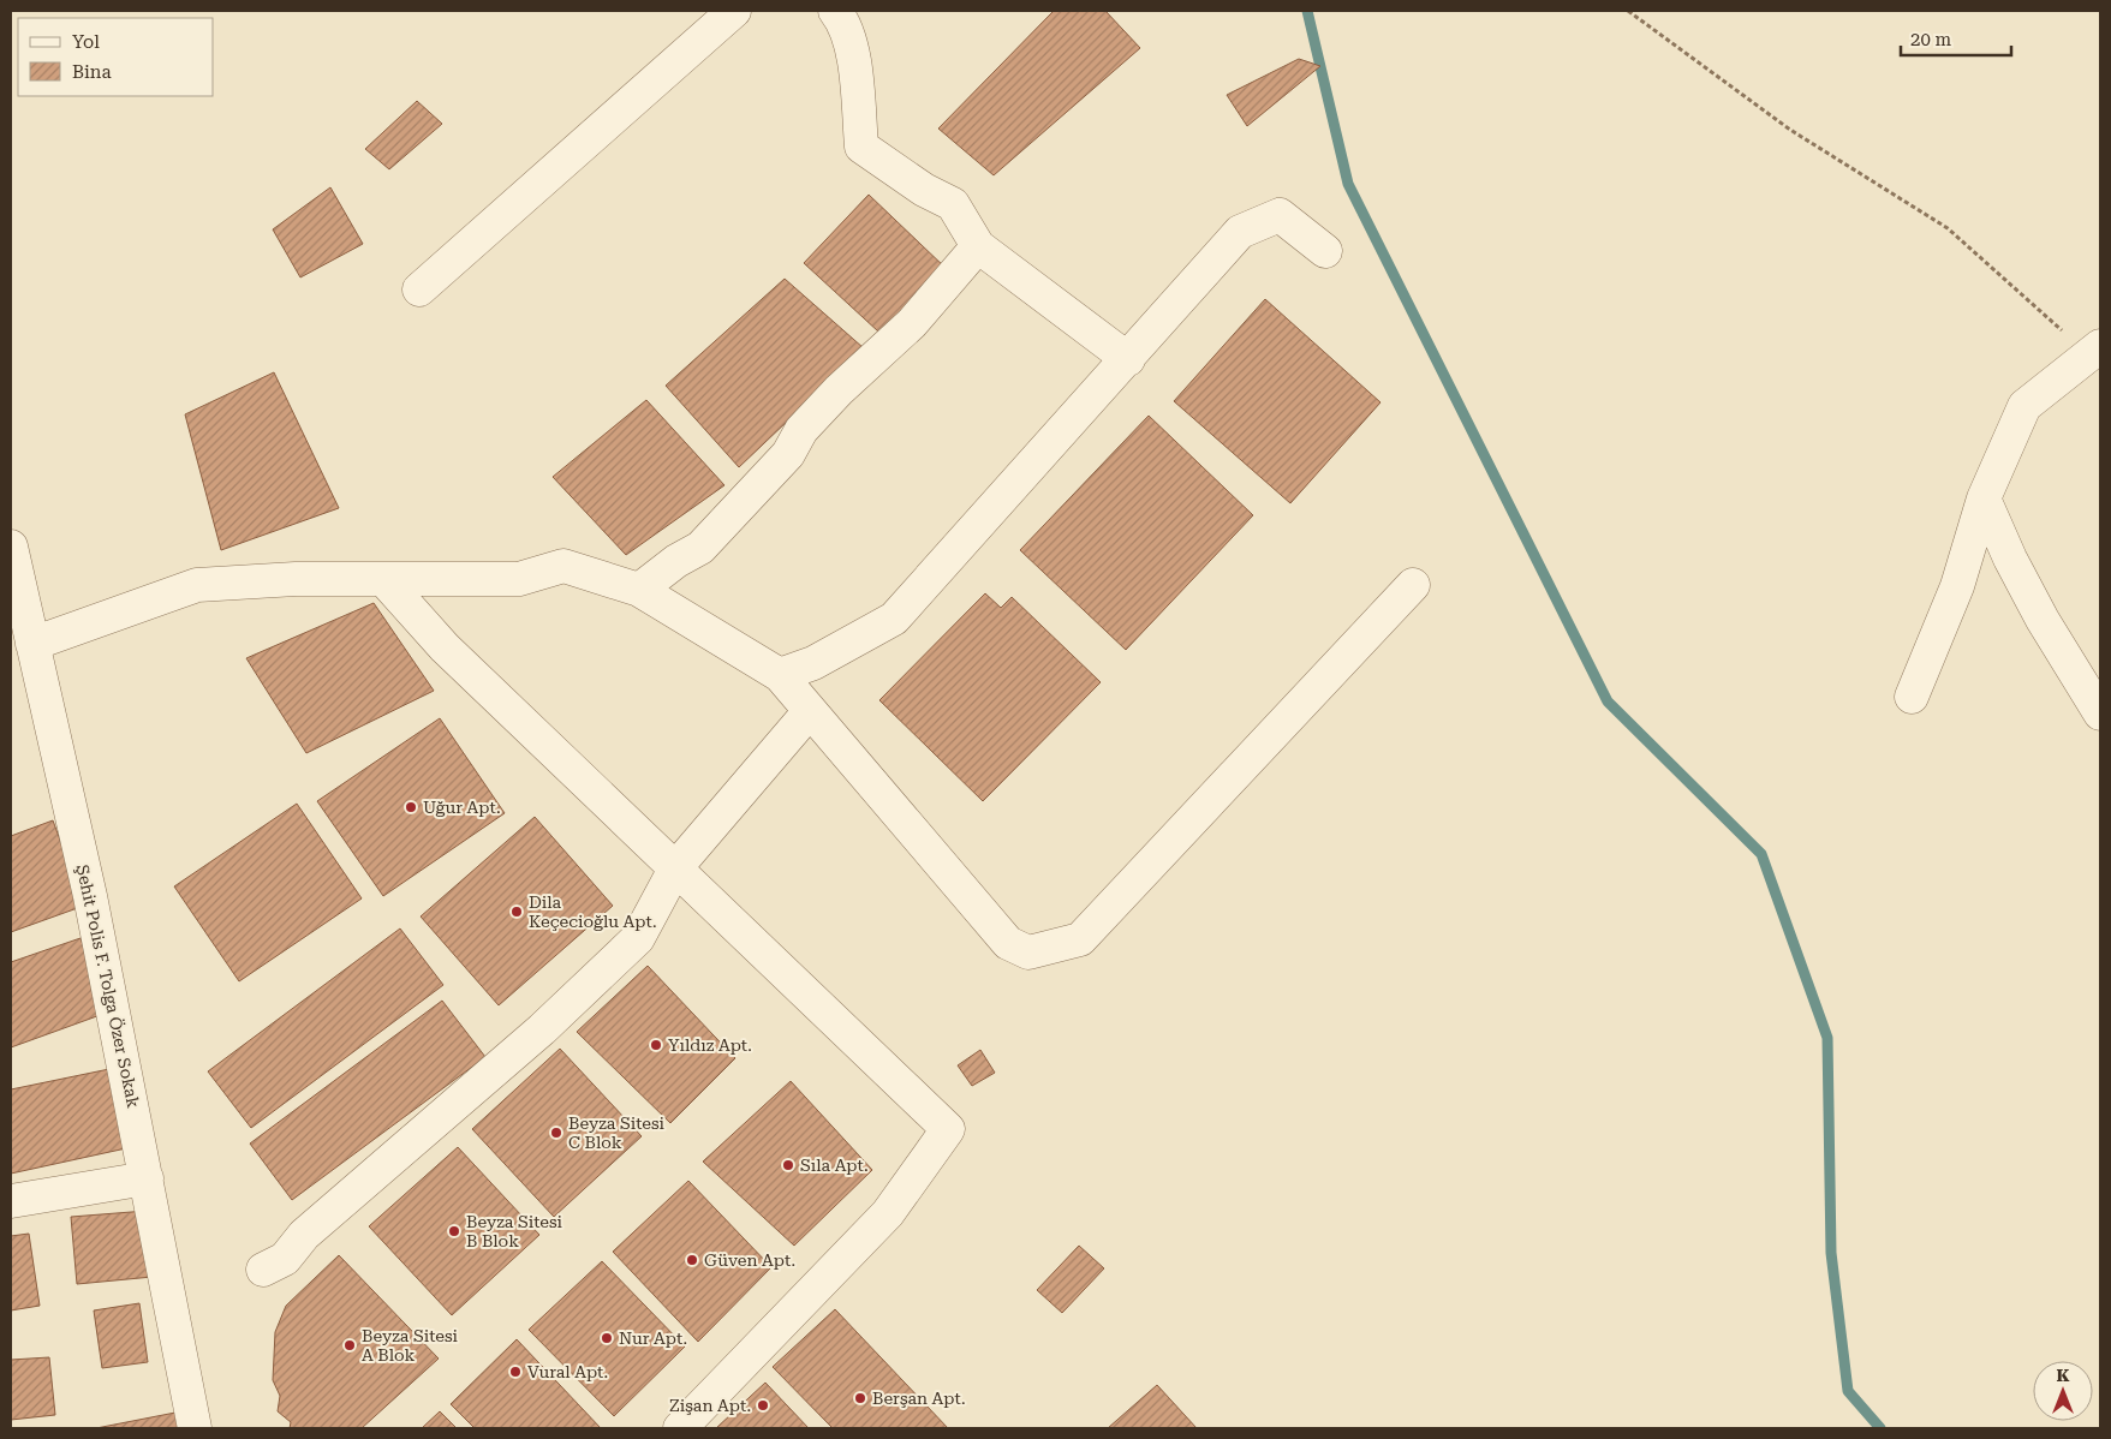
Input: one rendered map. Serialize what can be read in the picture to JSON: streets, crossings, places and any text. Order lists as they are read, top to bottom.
{
  "streets": {
    "street": ["Şehit Polis F. Tolga Özer Sokak"]
  },
  "places": [
    "Uğur Apt.",
    "Dila Keçecioğlu Apt.",
    "Yıldız Apt.",
    "Beyza Sitesi C Blok",
    "Sıla Apt.",
    "Beyza Sitesi B Blok",
    "Güven Apt.",
    "Nur Apt.",
    "Beyza Sitesi A Blok",
    "Vural Apt.",
    "Berşan Apt.",
    "Zişan Apt."
  ],
  "legend": ["Yol", "Bina"],
  "scale_bar": "20 m",
  "north": "top"
}
